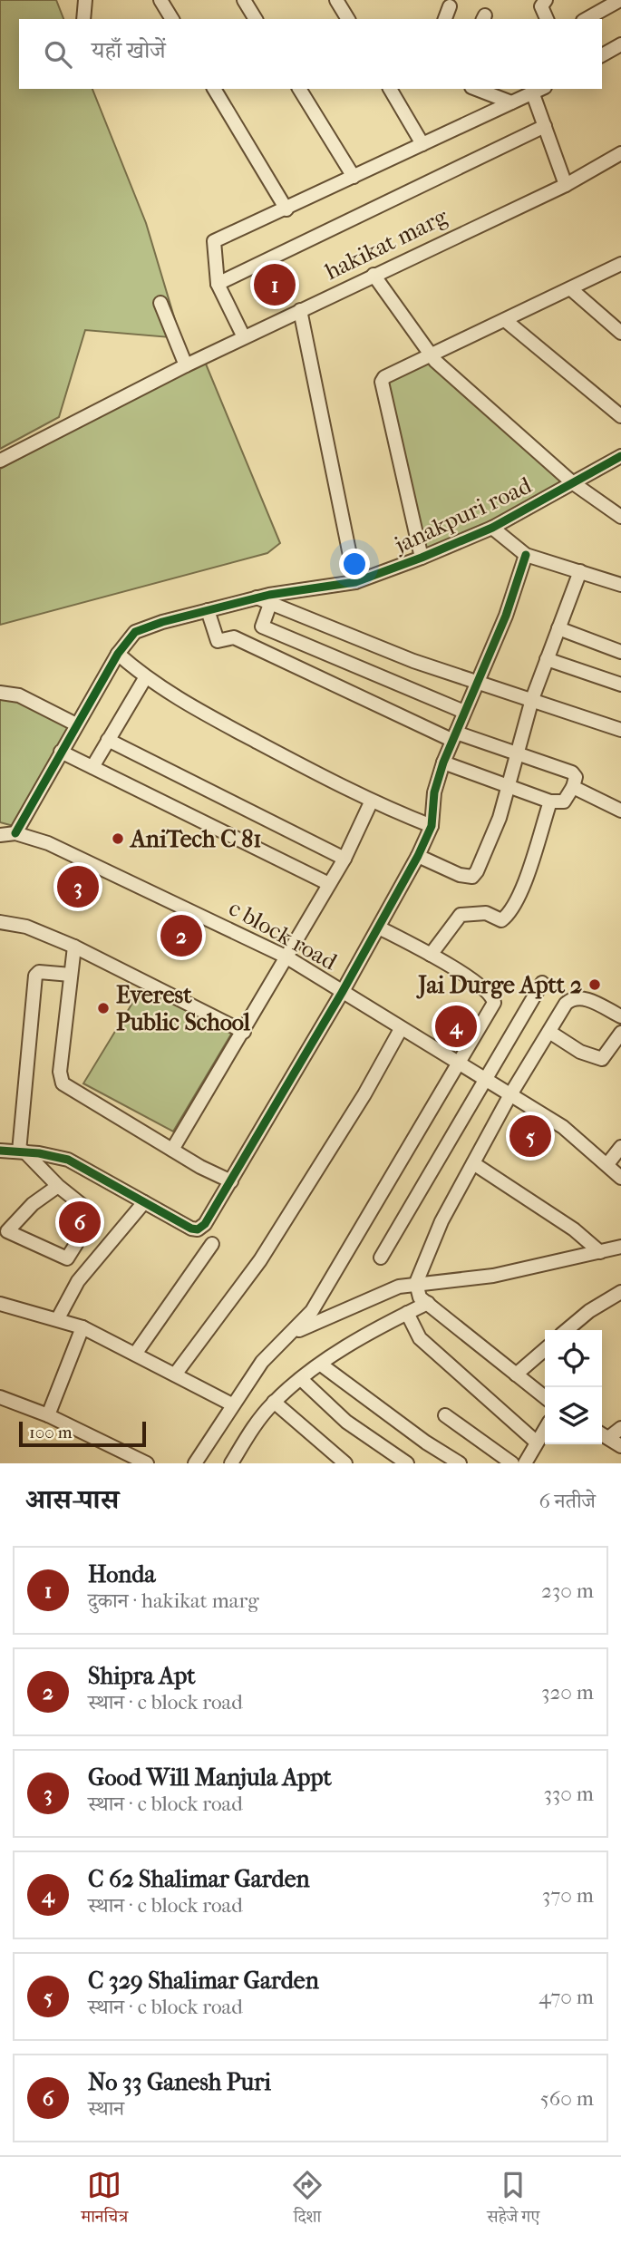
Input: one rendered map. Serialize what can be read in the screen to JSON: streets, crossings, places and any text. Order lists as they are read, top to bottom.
{
  "streets": {
    "street": ["hakikat marg", "janakpuri road", "c block road"]
  },
  "crossings": [
    ["janakpuri road", "c block road"]
  ],
  "places": ["AniTech C 81", "Jai Durge Aptt 2", "Everest Public School"],
  "scale_bar": "100 m",
  "page": {
    "search": "यहाँ खोजें",
    "pins": [
      "1",
      "3",
      "2",
      "4",
      "5",
      "6"
    ],
    "scale": "100 m",
    "heading": ["आस-पास", "6 नतीजे"],
    "list": [
      {
        "mark": "1",
        "name": "Honda",
        "note": "दुकान · hakikat marg",
        "value": "230 m"
      },
      {
        "mark": "2",
        "name": "Shipra Apt",
        "note": "स्थान · c block road",
        "value": "320 m"
      },
      {
        "mark": "3",
        "name": "Good Will Manjula Appt",
        "note": "स्थान · c block road",
        "value": "330 m"
      },
      {
        "mark": "4",
        "name": "C 62 Shalimar Garden",
        "note": "स्थान · c block road",
        "value": "370 m"
      },
      {
        "mark": "5",
        "name": "C 329 Shalimar Garden",
        "note": "स्थान · c block road",
        "value": "470 m"
      },
      {
        "mark": "6",
        "name": "No 33 Ganesh Puri",
        "note": "स्थान",
        "value": "560 m"
      }
    ],
    "nav": ["मानचित्र", "दिशा", "सहेजे गए"]
  }
}
